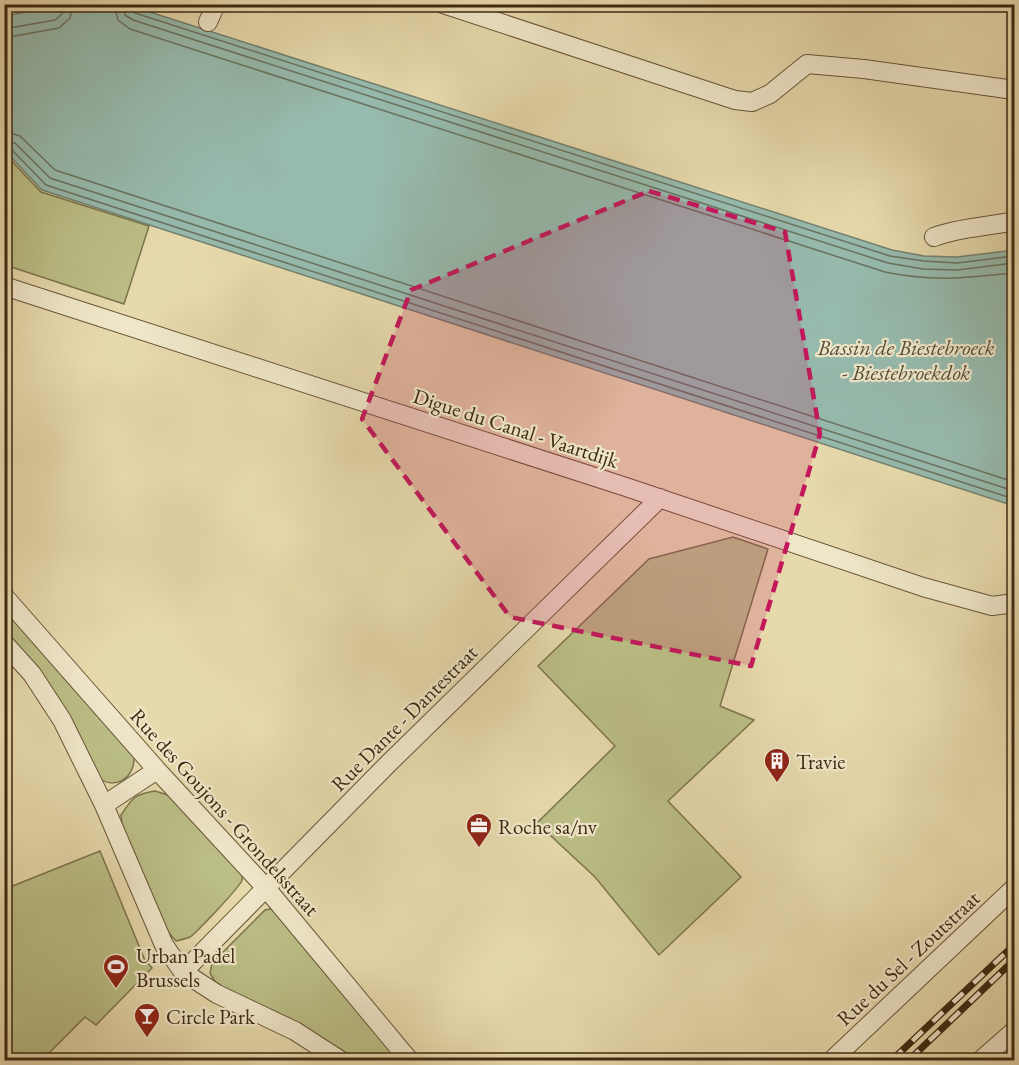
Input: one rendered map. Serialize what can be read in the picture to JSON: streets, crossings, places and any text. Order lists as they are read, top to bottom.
{
  "streets": {
    "street": [
      "Digue du Canal - Vaartdijk",
      "Rue Dante - Dantestraat",
      "Rue des Goujons - Grondelsstraat",
      "Rue du Sel - Zoutstraat"
    ]
  },
  "crossings": [
    ["Digue du Canal - Vaartdijk", "Rue Dante - Dantestraat"],
    ["Rue Dante - Dantestraat", "Rue des Goujons - Grondelsstraat"]
  ],
  "water": ["Bassin de Biestebroeck - Biestebroekdok"],
  "places": {
    "building": ["Travie"],
    "office": ["Roche sa/nv"],
    "sports": ["Urban Padel Brussels"],
    "bar": ["Circle Park"]
  }
}
